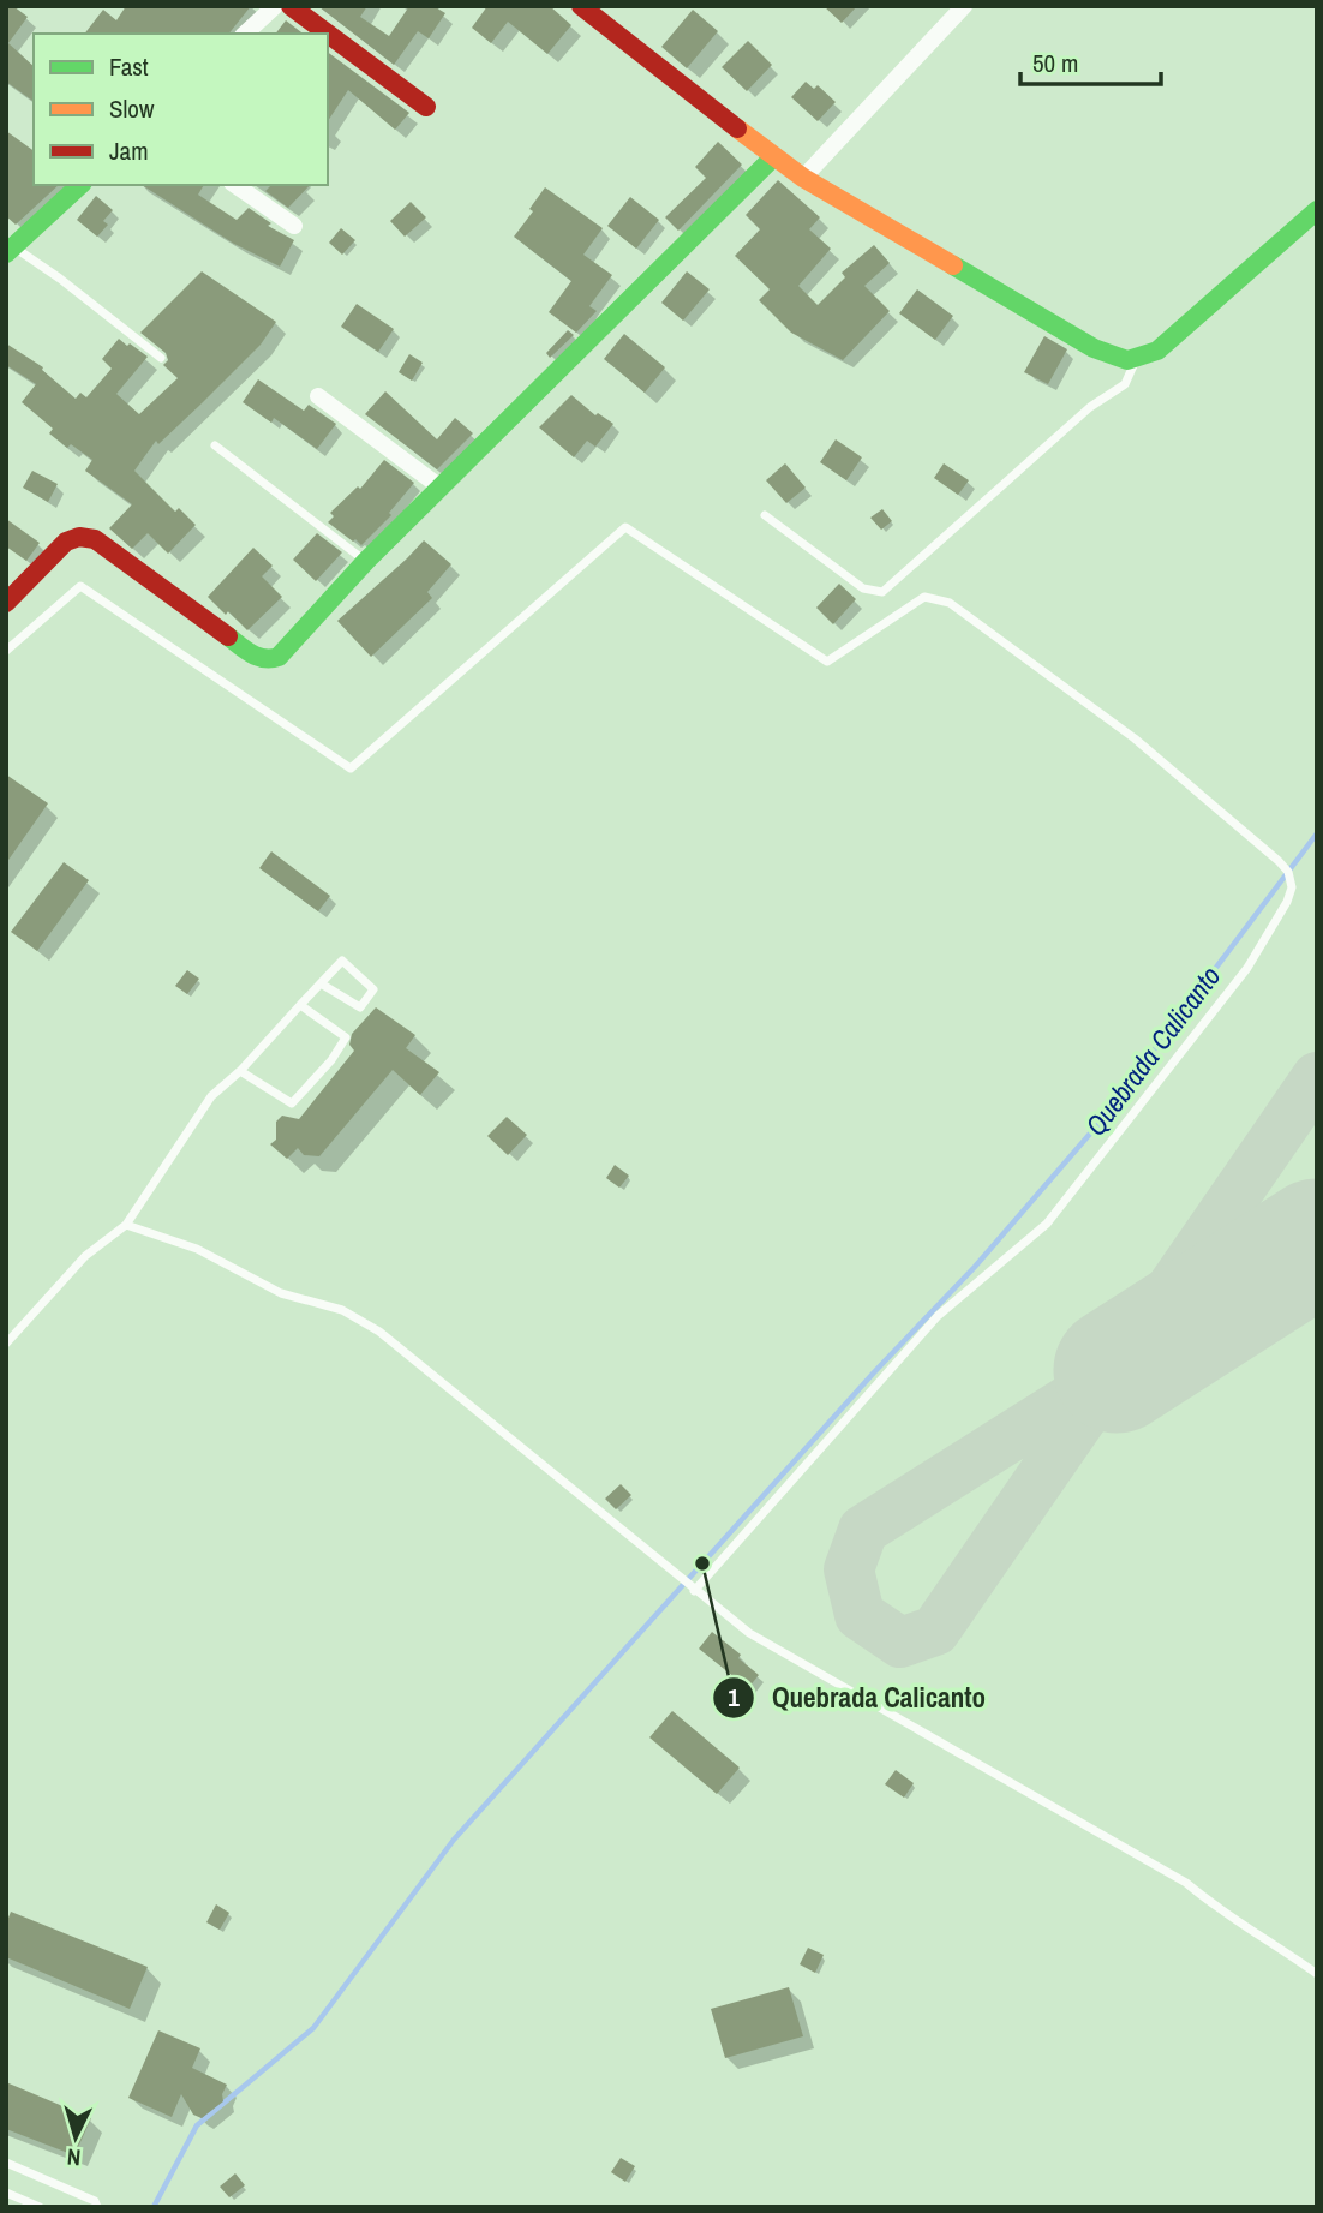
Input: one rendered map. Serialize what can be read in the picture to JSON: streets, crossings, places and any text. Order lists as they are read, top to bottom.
{
  "water": ["Quebrada Calicanto"],
  "places": ["Quebrada Calicanto"],
  "legend": ["Fast", "Slow", "Jam"],
  "scale_bar": "50 m",
  "north": "bottom"
}
